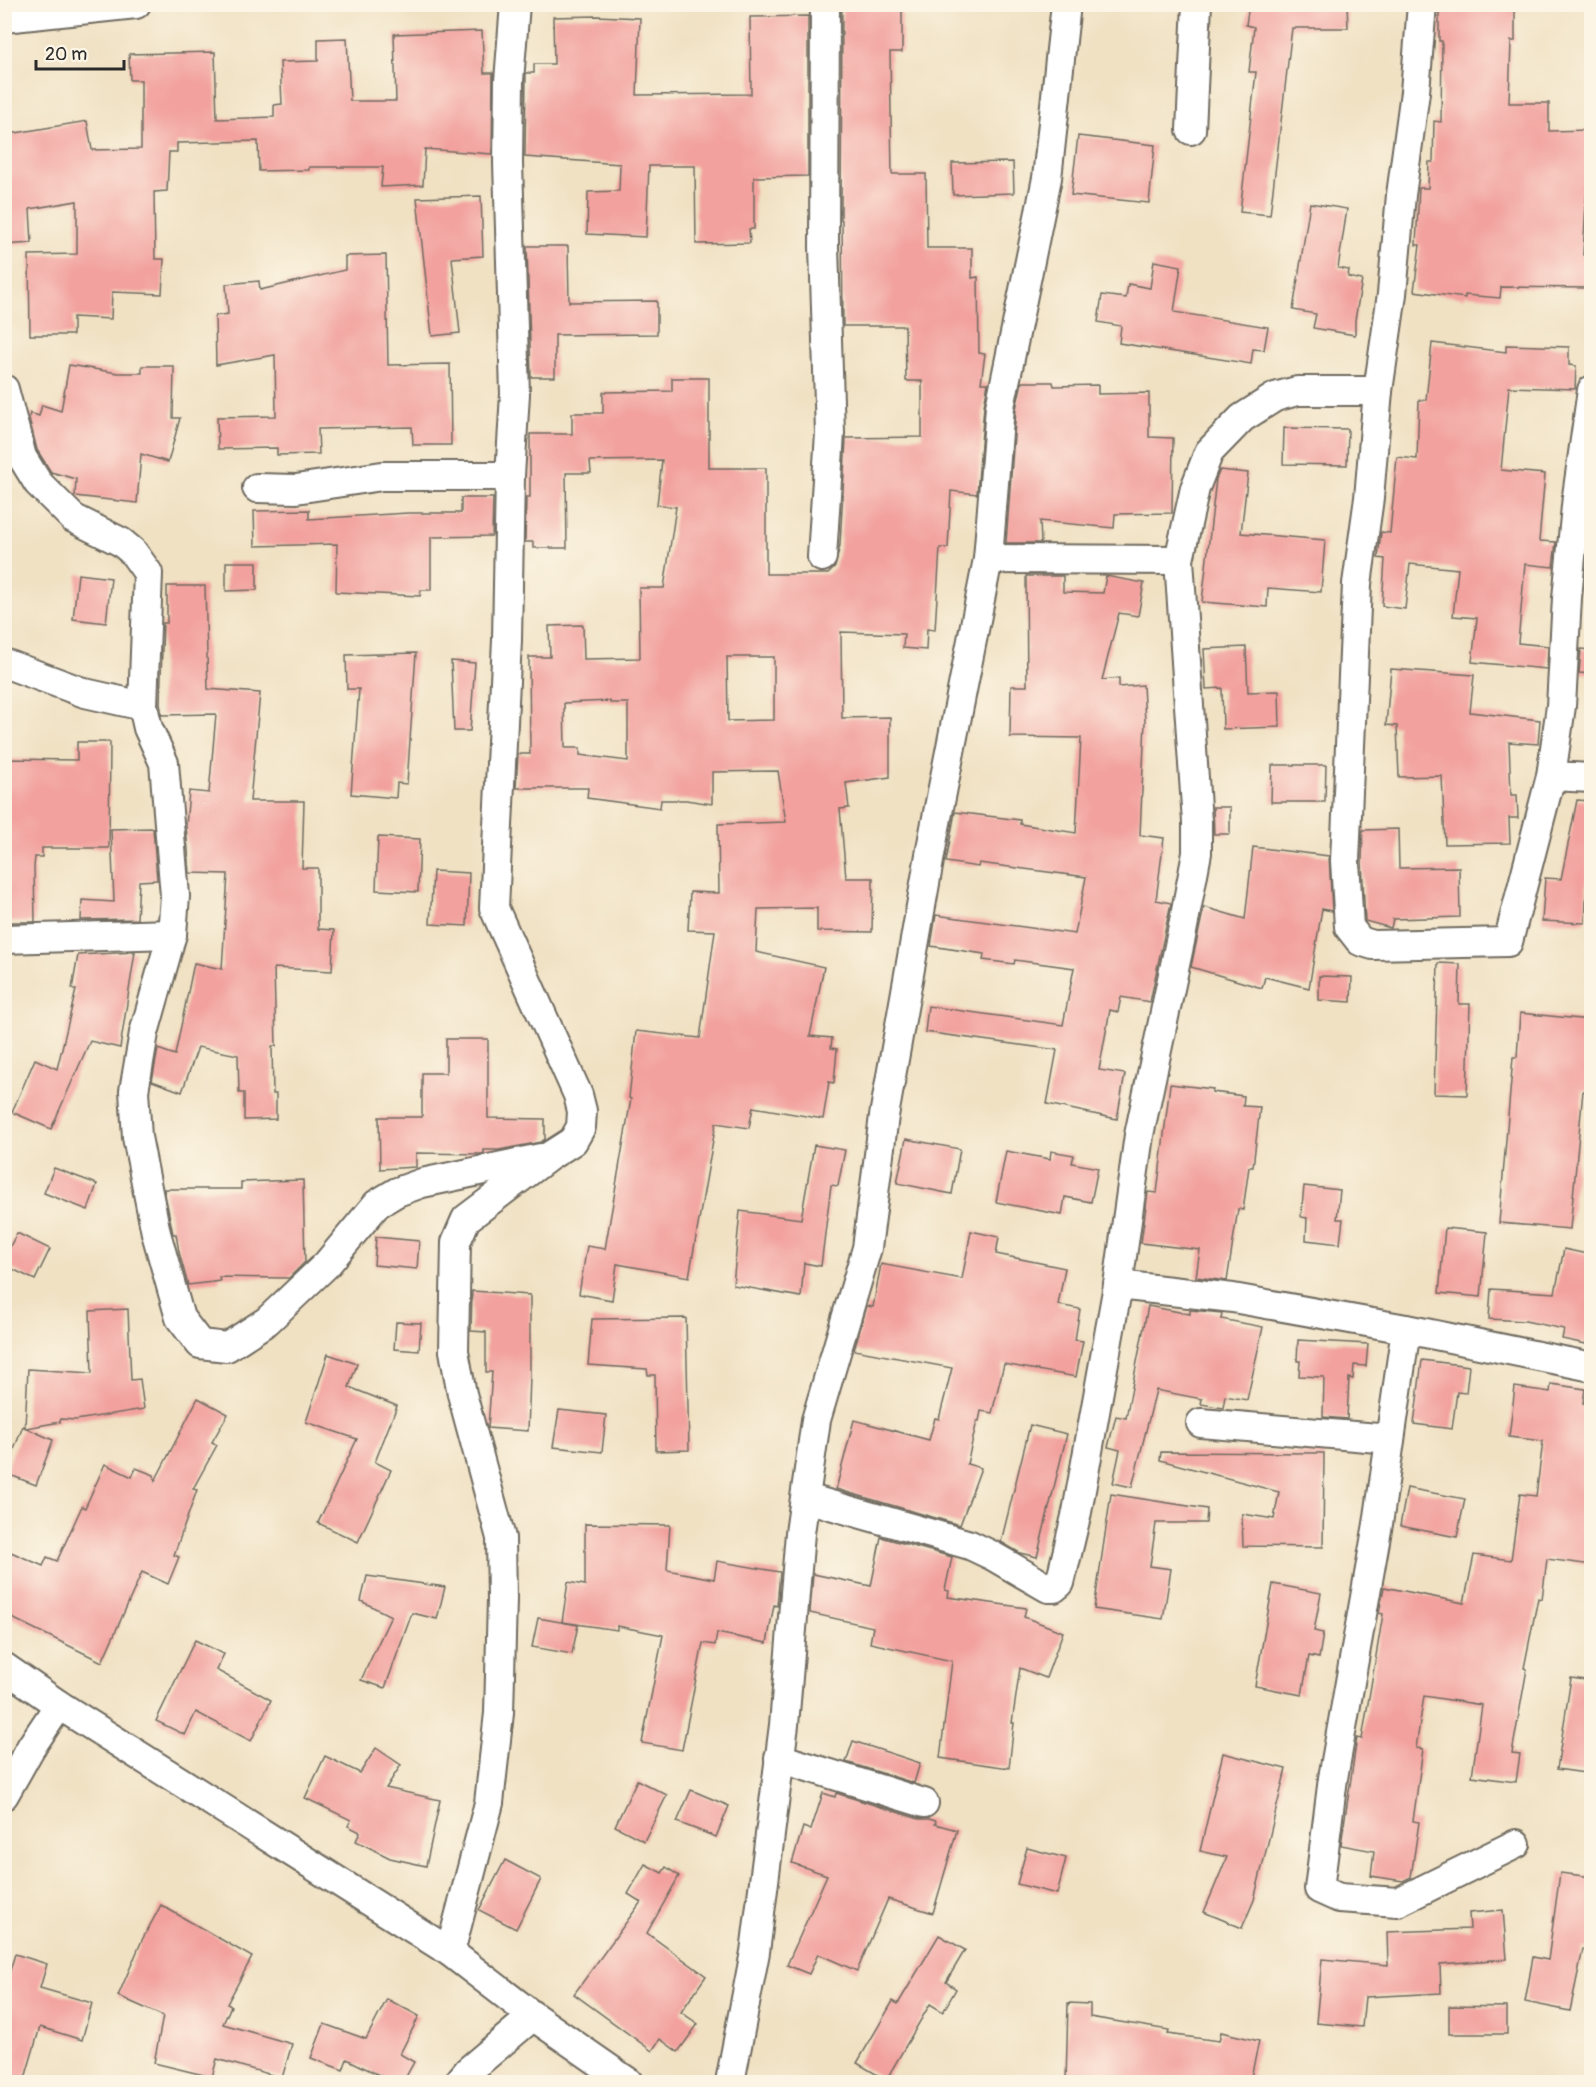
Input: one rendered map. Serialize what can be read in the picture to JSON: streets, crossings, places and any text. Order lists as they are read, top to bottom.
{
  "scale_bar": "20 m"
}
